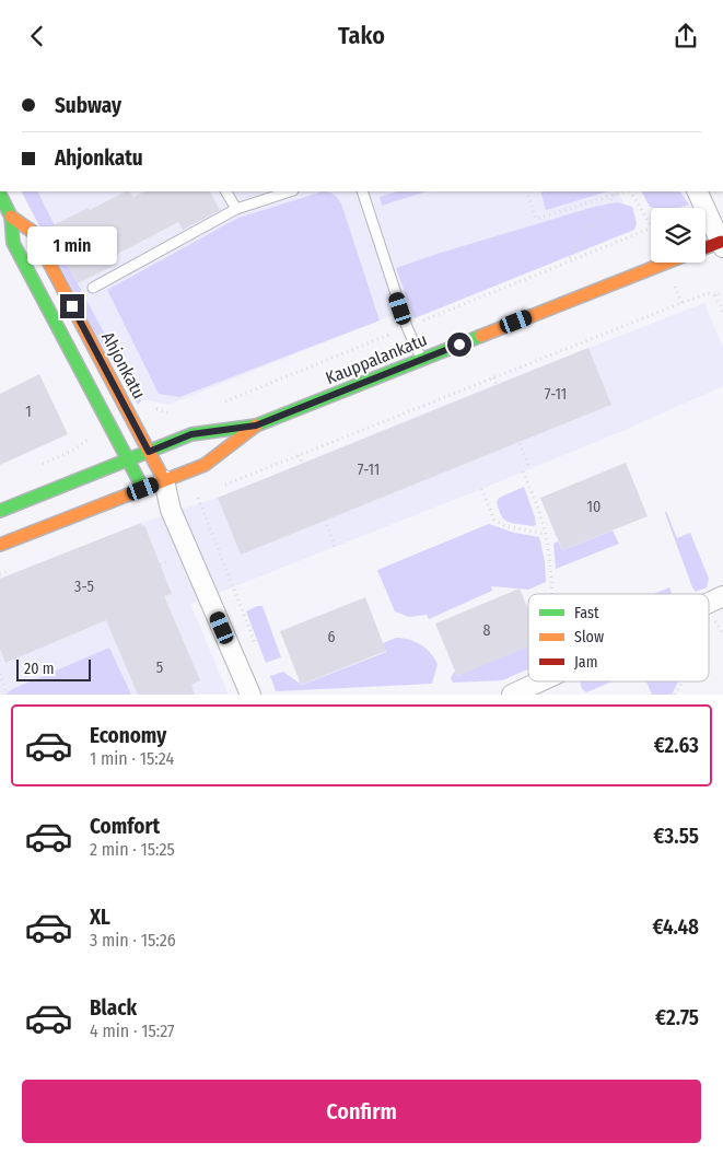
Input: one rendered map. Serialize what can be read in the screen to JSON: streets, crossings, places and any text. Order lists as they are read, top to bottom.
{
  "streets": {
    "main road": ["Kauppalankatu", "Ahjonkatu"]
  },
  "crossings": [
    ["Kauppalankatu", "Ahjonkatu"]
  ],
  "house_numbers": [
    "7-11",
    "1",
    "7-11",
    "10",
    "3-5",
    "8",
    "6",
    "5"
  ],
  "legend": ["Fast", "Slow", "Jam"],
  "scale_bar": "20 m",
  "page": {
    "header": "Tako",
    "banner": ["Subway", "Ahjonkatu"],
    "bubble": "1 min",
    "scale": "20 m",
    "list": [
      {
        "name": "Economy",
        "note": "1 min · 15:24",
        "value": "€2.63"
      },
      {
        "name": "Comfort",
        "note": "2 min · 15:25",
        "value": "€3.55"
      },
      {
        "name": "XL",
        "note": "3 min · 15:26",
        "value": "€4.48"
      },
      {
        "name": "Black",
        "note": "4 min · 15:27",
        "value": "€2.75"
      }
    ],
    "buttons": "Confirm"
  }
}
